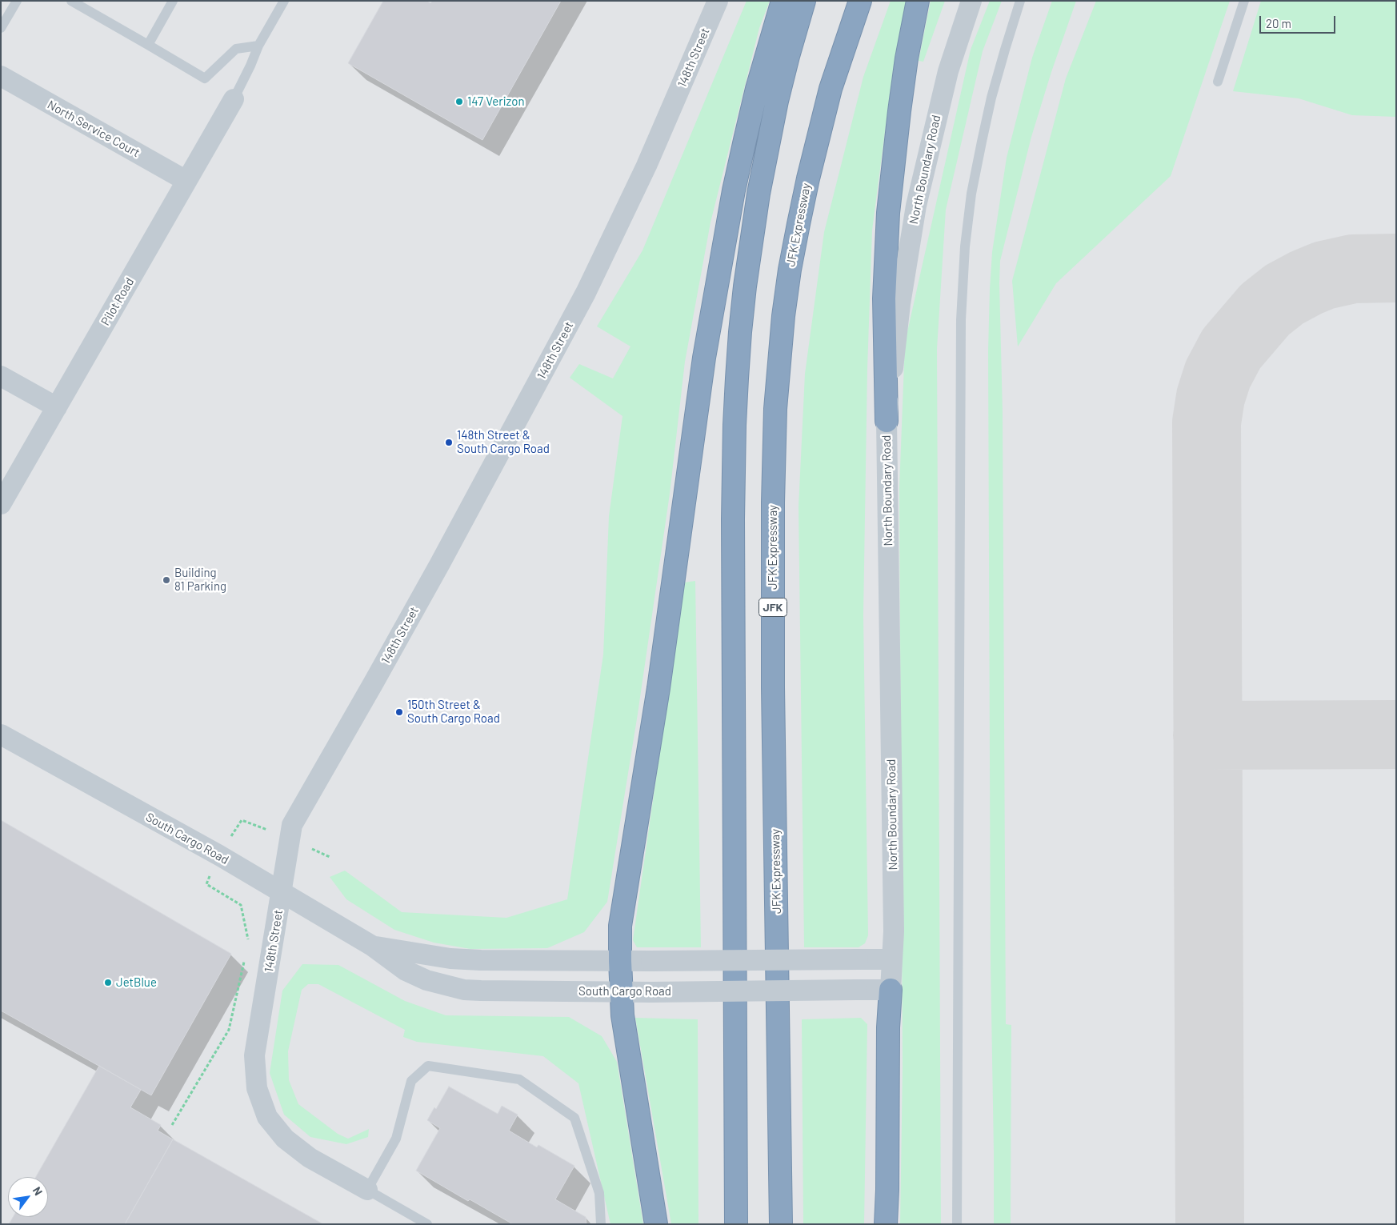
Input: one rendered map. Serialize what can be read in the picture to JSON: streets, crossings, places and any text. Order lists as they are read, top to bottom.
{
  "streets": {
    "highway": ["JFK Expressway", "JFK"],
    "street": [
      "148th Street",
      "North Service Court",
      "North Boundary Road",
      "Pilot Road",
      "South Cargo Road"
    ]
  },
  "crossings": [
    ["148th Street", "South Cargo Road"],
    ["North Service Court", "Pilot Road"],
    ["North Boundary Road", "South Cargo Road"]
  ],
  "places": [
    "147 Verizon",
    "148th Street & South Cargo Road",
    "Building 81 Parking",
    "150th Street & South Cargo Road",
    "JetBlue"
  ],
  "scale_bar": "20 m",
  "north": "top right"
}
